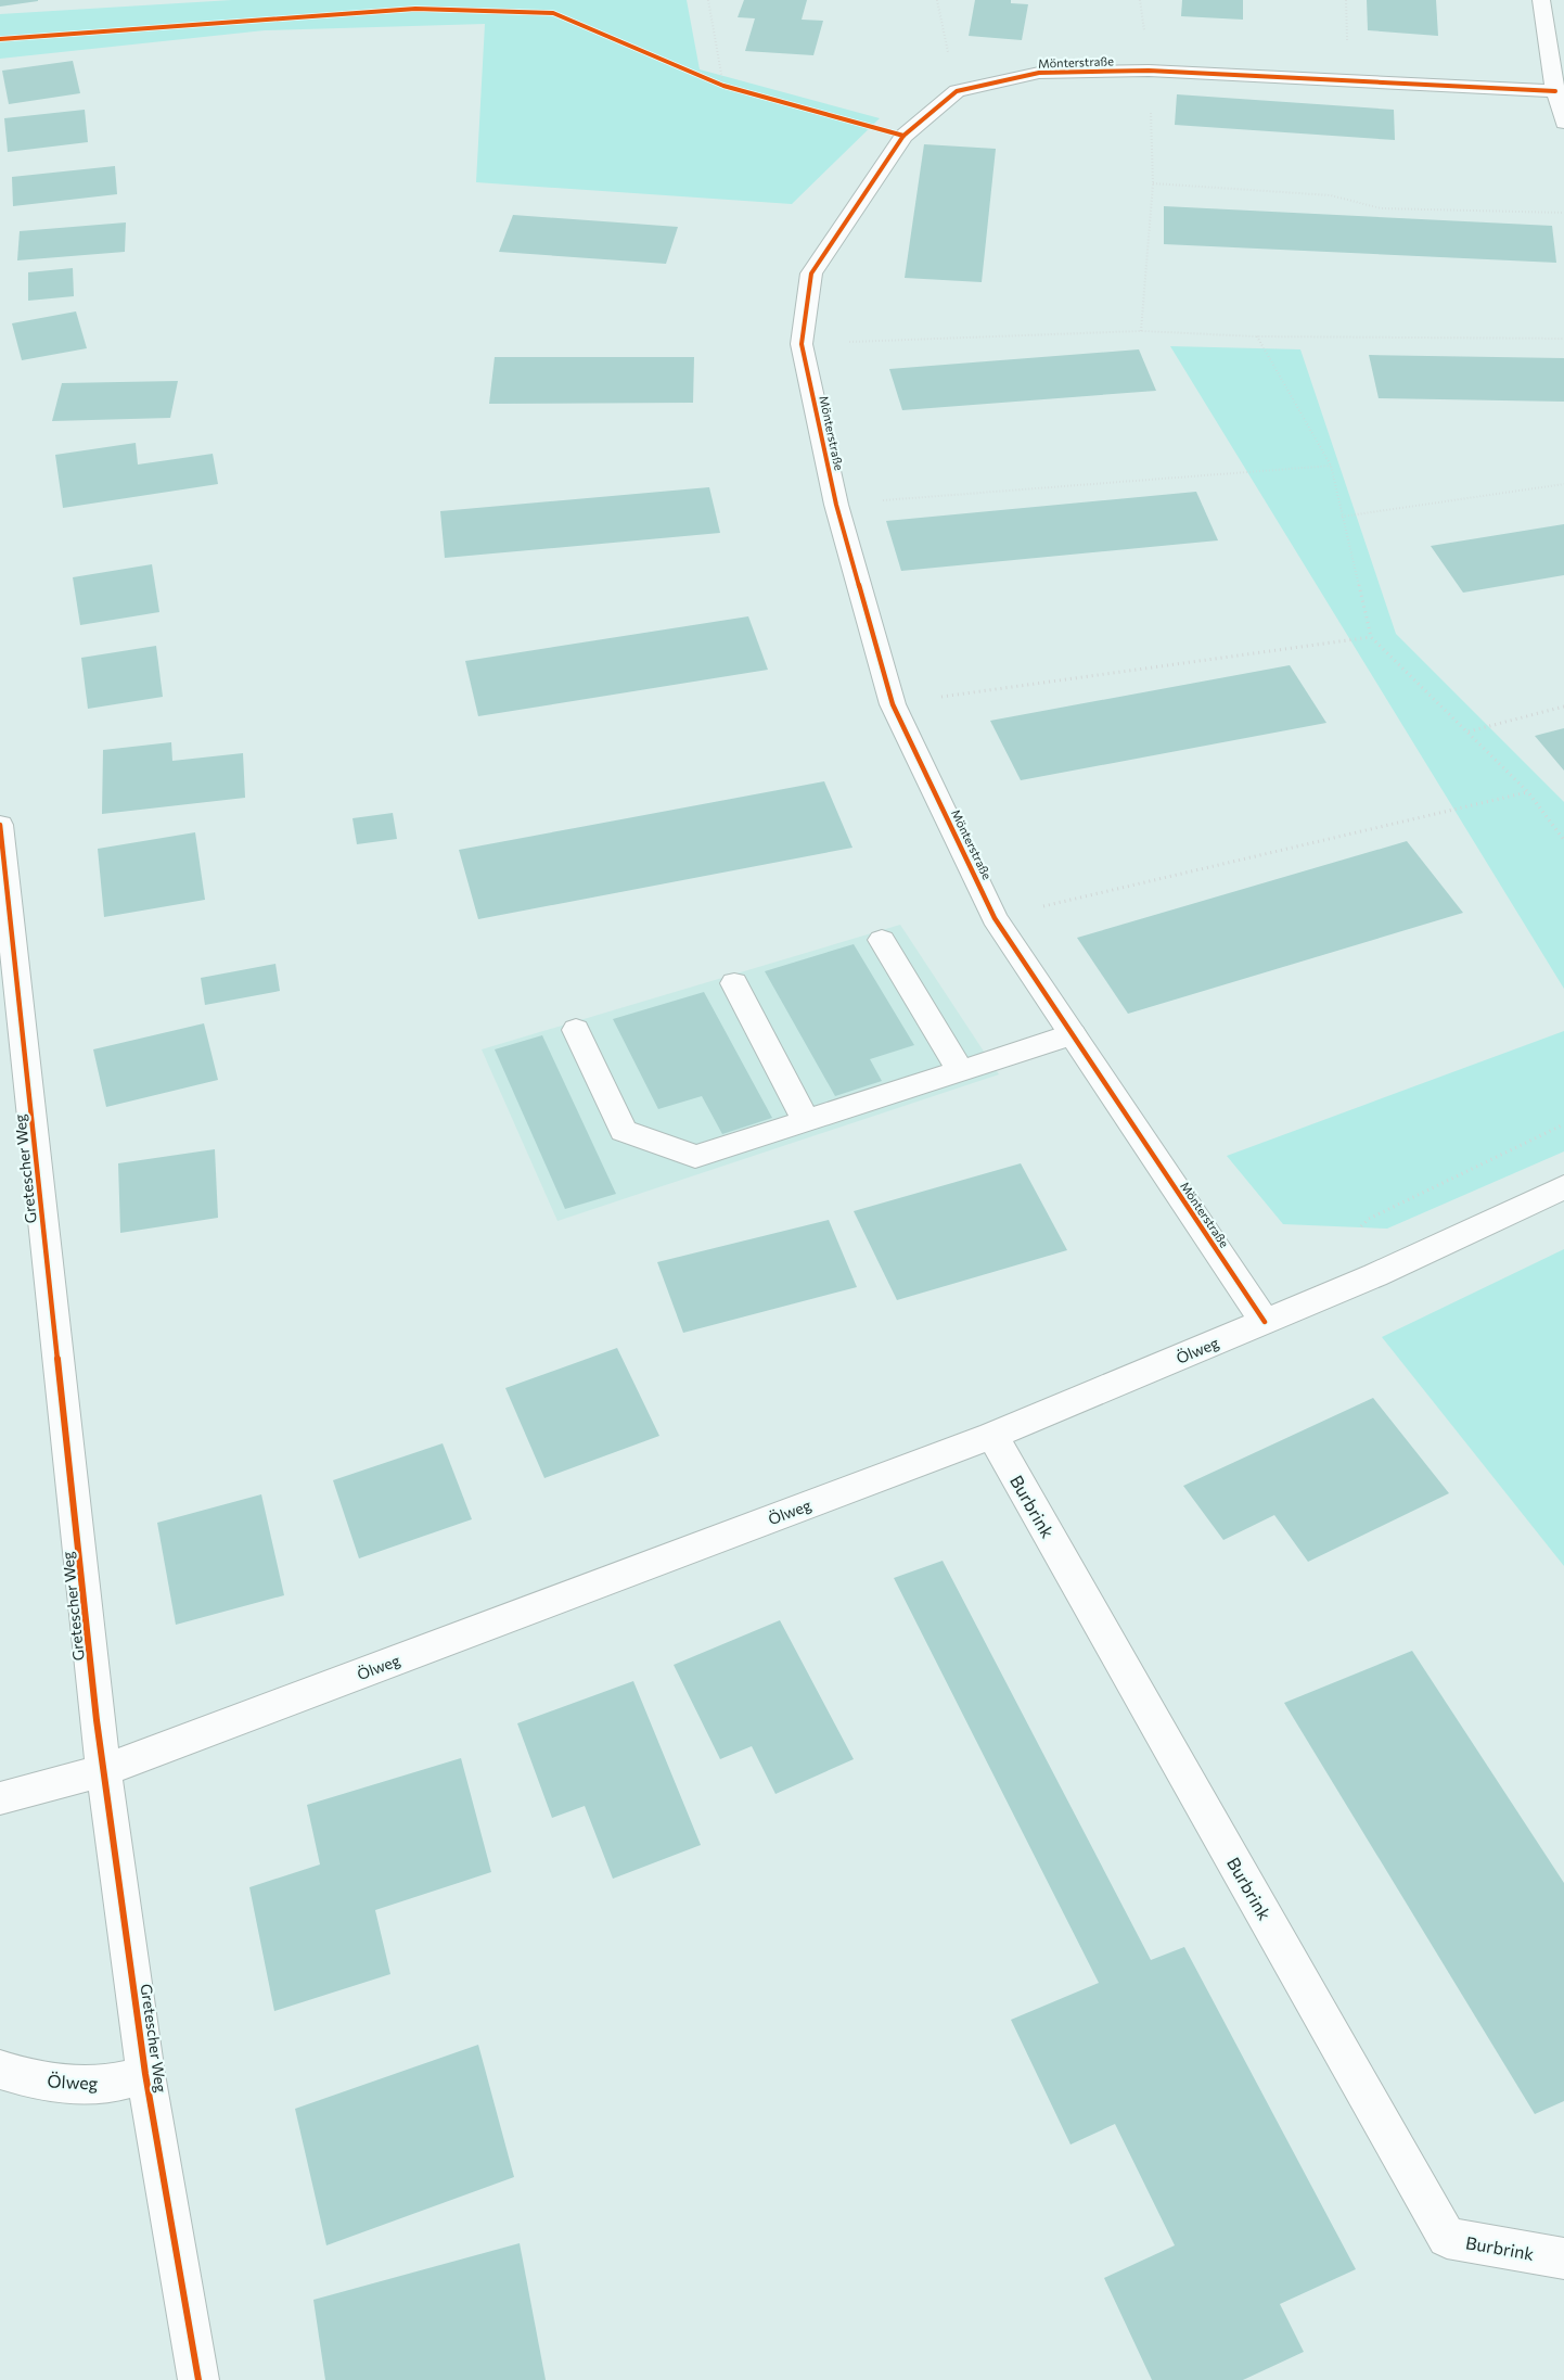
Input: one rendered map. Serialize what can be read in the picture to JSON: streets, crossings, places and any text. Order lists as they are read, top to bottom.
{
  "streets": {
    "street": [
      "Mönterstraße",
      "Gretescher Weg",
      "Ölweg",
      "Burbrink"
    ]
  },
  "crossings": [
    ["Mönterstraße", "Ölweg"],
    ["Gretescher Weg", "Ölweg"],
    ["Ölweg", "Burbrink"]
  ]
}
